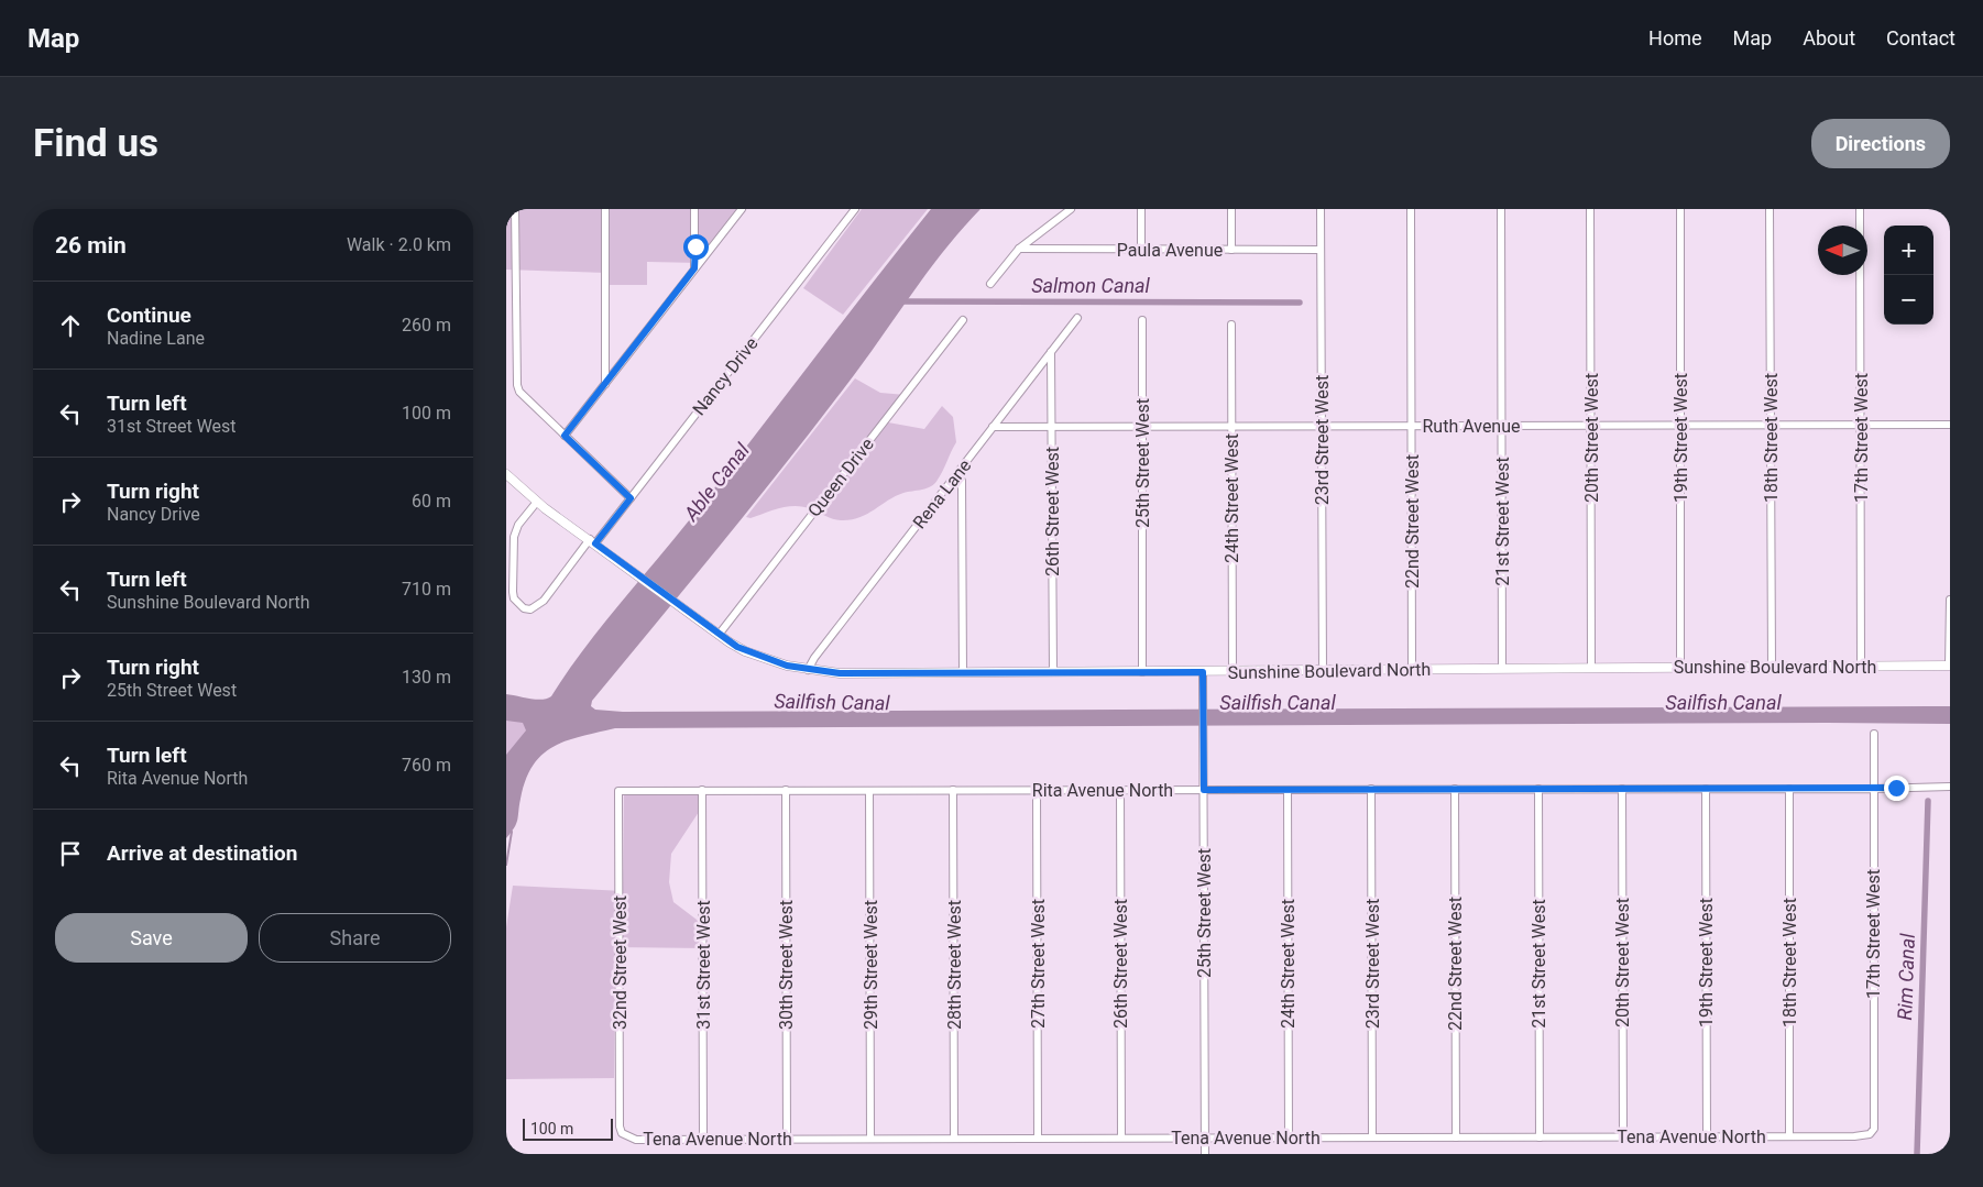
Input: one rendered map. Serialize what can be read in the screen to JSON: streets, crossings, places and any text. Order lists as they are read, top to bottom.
{
  "streets": {
    "street": [
      "Paula Avenue",
      "Nancy Drive",
      "Ruth Avenue",
      "20th Street West",
      "19th Street West",
      "18th Street West",
      "17th Street West",
      "23rd Street West",
      "25th Street West",
      "Queen Drive",
      "Rena Lane",
      "24th Street West",
      "26th Street West",
      "22nd Street West",
      "21st Street West",
      "Sunshine Boulevard North",
      "Rita Avenue North",
      "32nd Street West",
      "27th Street West",
      "31st Street West",
      "30th Street West",
      "29th Street West",
      "28th Street West",
      "Tena Avenue North"
    ]
  },
  "crossings": [
    ["Paula Avenue", "23rd Street West"],
    ["Nancy Drive", "Sunshine Boulevard North"],
    ["Ruth Avenue", "20th Street West"],
    ["Ruth Avenue", "19th Street West"],
    ["Ruth Avenue", "18th Street West"],
    ["Ruth Avenue", "17th Street West"],
    ["Ruth Avenue", "23rd Street West"],
    ["Ruth Avenue", "25th Street West"],
    ["Ruth Avenue", "Rena Lane"],
    ["Ruth Avenue", "24th Street West"],
    ["Ruth Avenue", "26th Street West"],
    ["Ruth Avenue", "22nd Street West"],
    ["Ruth Avenue", "21st Street West"],
    ["20th Street West", "Sunshine Boulevard North"],
    ["20th Street West", "Rita Avenue North"],
    ["20th Street West", "Tena Avenue North"],
    ["19th Street West", "Sunshine Boulevard North"],
    ["19th Street West", "Rita Avenue North"],
    ["19th Street West", "Tena Avenue North"],
    ["18th Street West", "Sunshine Boulevard North"],
    ["18th Street West", "Rita Avenue North"],
    ["18th Street West", "Tena Avenue North"],
    ["17th Street West", "Sunshine Boulevard North"],
    ["17th Street West", "Rita Avenue North"],
    ["17th Street West", "Tena Avenue North"],
    ["23rd Street West", "Sunshine Boulevard North"],
    ["23rd Street West", "Rita Avenue North"],
    ["23rd Street West", "Tena Avenue North"],
    ["25th Street West", "Sunshine Boulevard North"],
    ["25th Street West", "Rita Avenue North"],
    ["25th Street West", "Tena Avenue North"],
    ["Queen Drive", "Sunshine Boulevard North"],
    ["Rena Lane", "26th Street West"],
    ["Rena Lane", "Sunshine Boulevard North"],
    ["24th Street West", "Sunshine Boulevard North"],
    ["24th Street West", "Rita Avenue North"],
    ["24th Street West", "Tena Avenue North"],
    ["26th Street West", "Sunshine Boulevard North"],
    ["26th Street West", "Rita Avenue North"],
    ["26th Street West", "Tena Avenue North"],
    ["22nd Street West", "Sunshine Boulevard North"],
    ["22nd Street West", "Rita Avenue North"],
    ["22nd Street West", "Tena Avenue North"],
    ["21st Street West", "Sunshine Boulevard North"],
    ["21st Street West", "Rita Avenue North"],
    ["21st Street West", "Tena Avenue North"],
    ["Rita Avenue North", "32nd Street West"],
    ["Rita Avenue North", "27th Street West"],
    ["Rita Avenue North", "31st Street West"],
    ["Rita Avenue North", "30th Street West"],
    ["Rita Avenue North", "29th Street West"],
    ["Rita Avenue North", "28th Street West"],
    ["32nd Street West", "Tena Avenue North"],
    ["27th Street West", "Tena Avenue North"],
    ["31st Street West", "Tena Avenue North"],
    ["30th Street West", "Tena Avenue North"],
    ["29th Street West", "Tena Avenue North"],
    ["28th Street West", "Tena Avenue North"]
  ],
  "water": [
    "Salmon Canal",
    "Able Canal",
    "Sailfish Canal",
    "Rim Canal"
  ],
  "scale_bar": "100 m",
  "north": "left",
  "page": {
    "header": "Map",
    "nav": [
      "Home",
      "Map",
      "About",
      "Contact"
    ],
    "buttons": [
      "Directions",
      ["Save", "Share"]
    ],
    "title": "Find us",
    "heading": ["26 min", "Walk · 2.0 km"],
    "map_buttons": ["+", "−"],
    "list": [
      ["Continue", "Nadine Lane", "260 m"],
      ["Turn left", "31st Street West", "100 m"],
      ["Turn right", "Nancy Drive", "60 m"],
      ["Turn left", "Sunshine Boulevard North", "710 m"],
      ["Turn right", "25th Street West", "130 m"],
      ["Turn left", "Rita Avenue North", "760 m"],
      "Arrive at destination"
    ],
    "scale": "100 m"
  }
}
